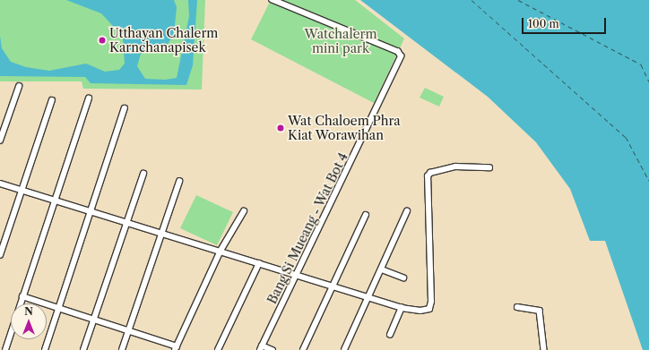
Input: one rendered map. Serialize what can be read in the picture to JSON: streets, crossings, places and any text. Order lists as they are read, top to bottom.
{
  "streets": {
    "street": ["Bang Si Mueang - Wat Bot 4"]
  },
  "parks": ["Watchalerm mini park"],
  "places": ["Utthayan Chalerm Karnchanapisek", "Wat Chaloem Phra Kiat Worawihan"],
  "scale_bar": "100 m",
  "north": "top"
}
